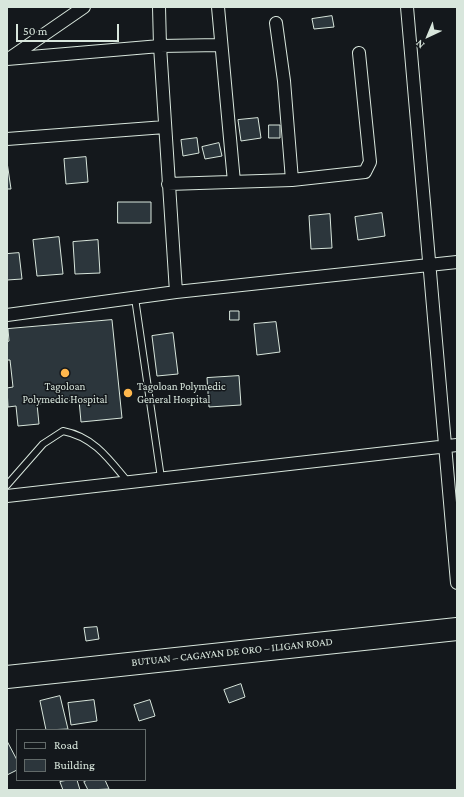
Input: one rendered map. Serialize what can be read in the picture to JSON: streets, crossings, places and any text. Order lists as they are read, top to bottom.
{
  "streets": {
    "highway": ["BUTUAN – CAGAYAN DE ORO – ILIGAN ROAD"]
  },
  "places": ["Tagoloan Polymedic Hospital", "Tagoloan Polymedic General Hospital"],
  "legend": ["Road", "Building"],
  "scale_bar": "50 m",
  "north": "bottom left"
}
